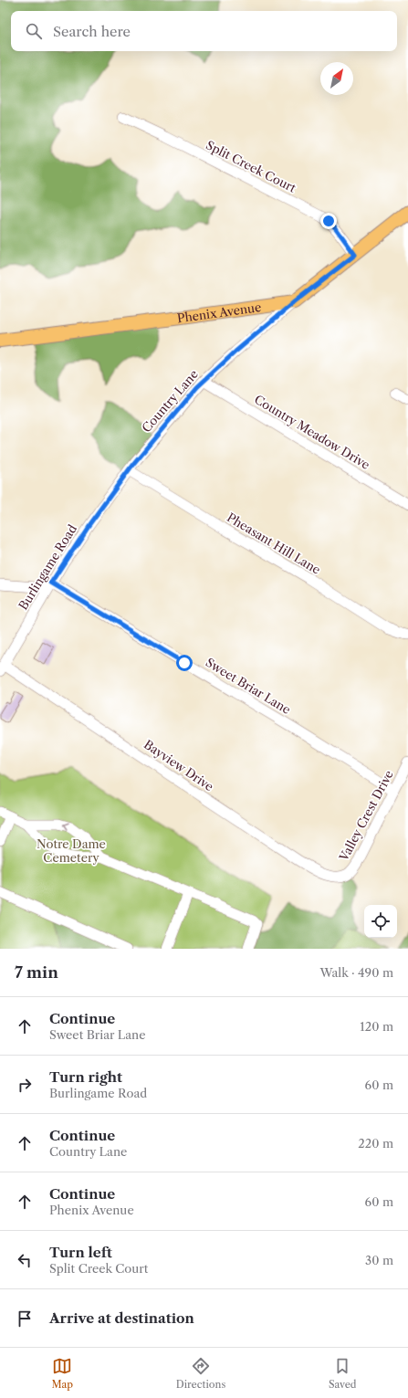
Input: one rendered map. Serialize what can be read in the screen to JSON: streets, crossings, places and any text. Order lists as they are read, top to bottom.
{
  "streets": {
    "main road": ["Phenix Avenue"],
    "street": [
      "Split Creek Court",
      "Country Lane",
      "Country Meadow Drive",
      "Pheasant Hill Lane",
      "Burlingame Road",
      "Sweet Briar Lane",
      "Bayview Drive",
      "Valley Crest Drive"
    ]
  },
  "crossings": [
    ["Phenix Avenue", "Country Lane"],
    ["Country Lane", "Country Meadow Drive"],
    ["Country Lane", "Pheasant Hill Lane"],
    ["Country Lane", "Burlingame Road"],
    ["Burlingame Road", "Sweet Briar Lane"],
    ["Burlingame Road", "Bayview Drive"],
    ["Sweet Briar Lane", "Valley Crest Drive"],
    ["Bayview Drive", "Valley Crest Drive"]
  ],
  "parks": ["Notre Dame Cemetery"],
  "north": "top right",
  "page": {
    "search": "Search here",
    "heading": ["7 min", "Walk · 490 m"],
    "list": [
      ["Continue", "Sweet Briar Lane", "120 m"],
      ["Turn right", "Burlingame Road", "60 m"],
      ["Continue", "Country Lane", "220 m"],
      ["Continue", "Phenix Avenue", "60 m"],
      ["Turn left", "Split Creek Court", "30 m"],
      "Arrive at destination"
    ],
    "nav": ["Map", "Directions", "Saved"]
  }
}
